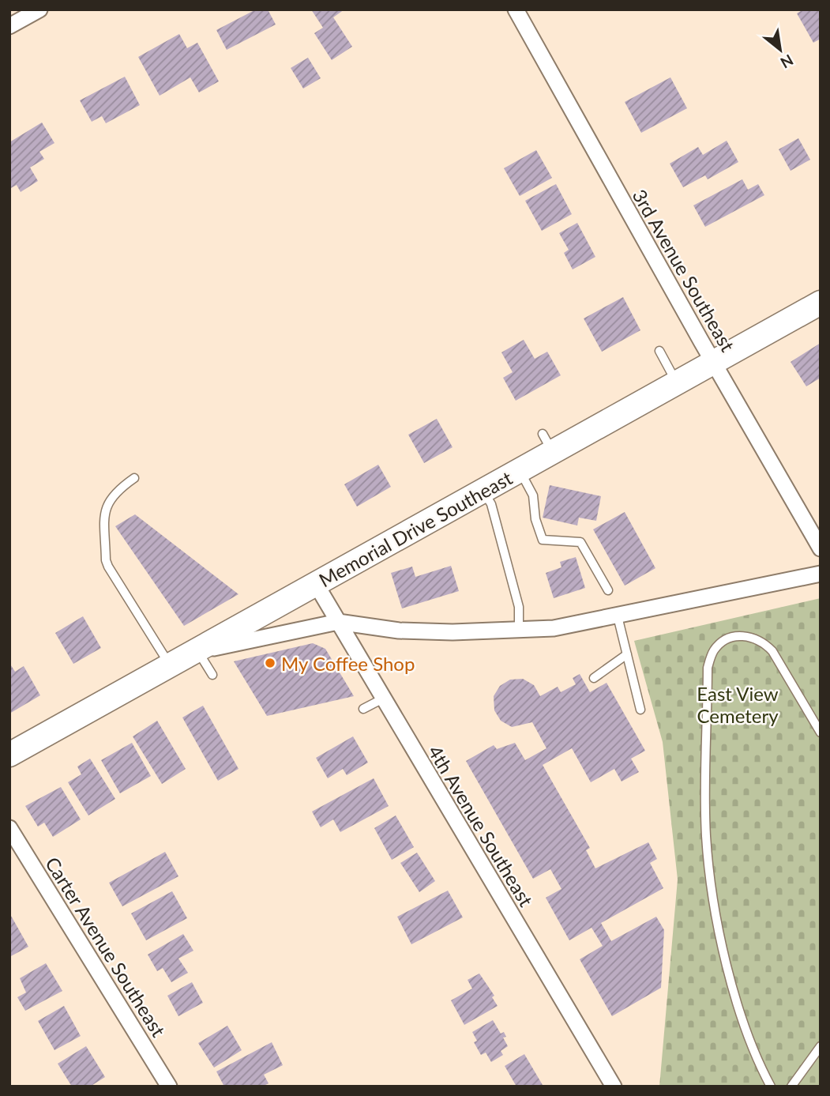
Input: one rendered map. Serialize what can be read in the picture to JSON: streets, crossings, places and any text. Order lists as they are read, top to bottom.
{
  "streets": {
    "main road": ["Memorial Drive Southeast"],
    "street": ["3rd Avenue Southeast", "4th Avenue Southeast", "Carter Avenue Southeast"]
  },
  "crossings": [
    ["3rd Avenue Southeast", "Memorial Drive Southeast"],
    ["Memorial Drive Southeast", "4th Avenue Southeast"]
  ],
  "parks": ["East View Cemetery"],
  "places": ["My Coffee Shop"],
  "north": "bottom right"
}
